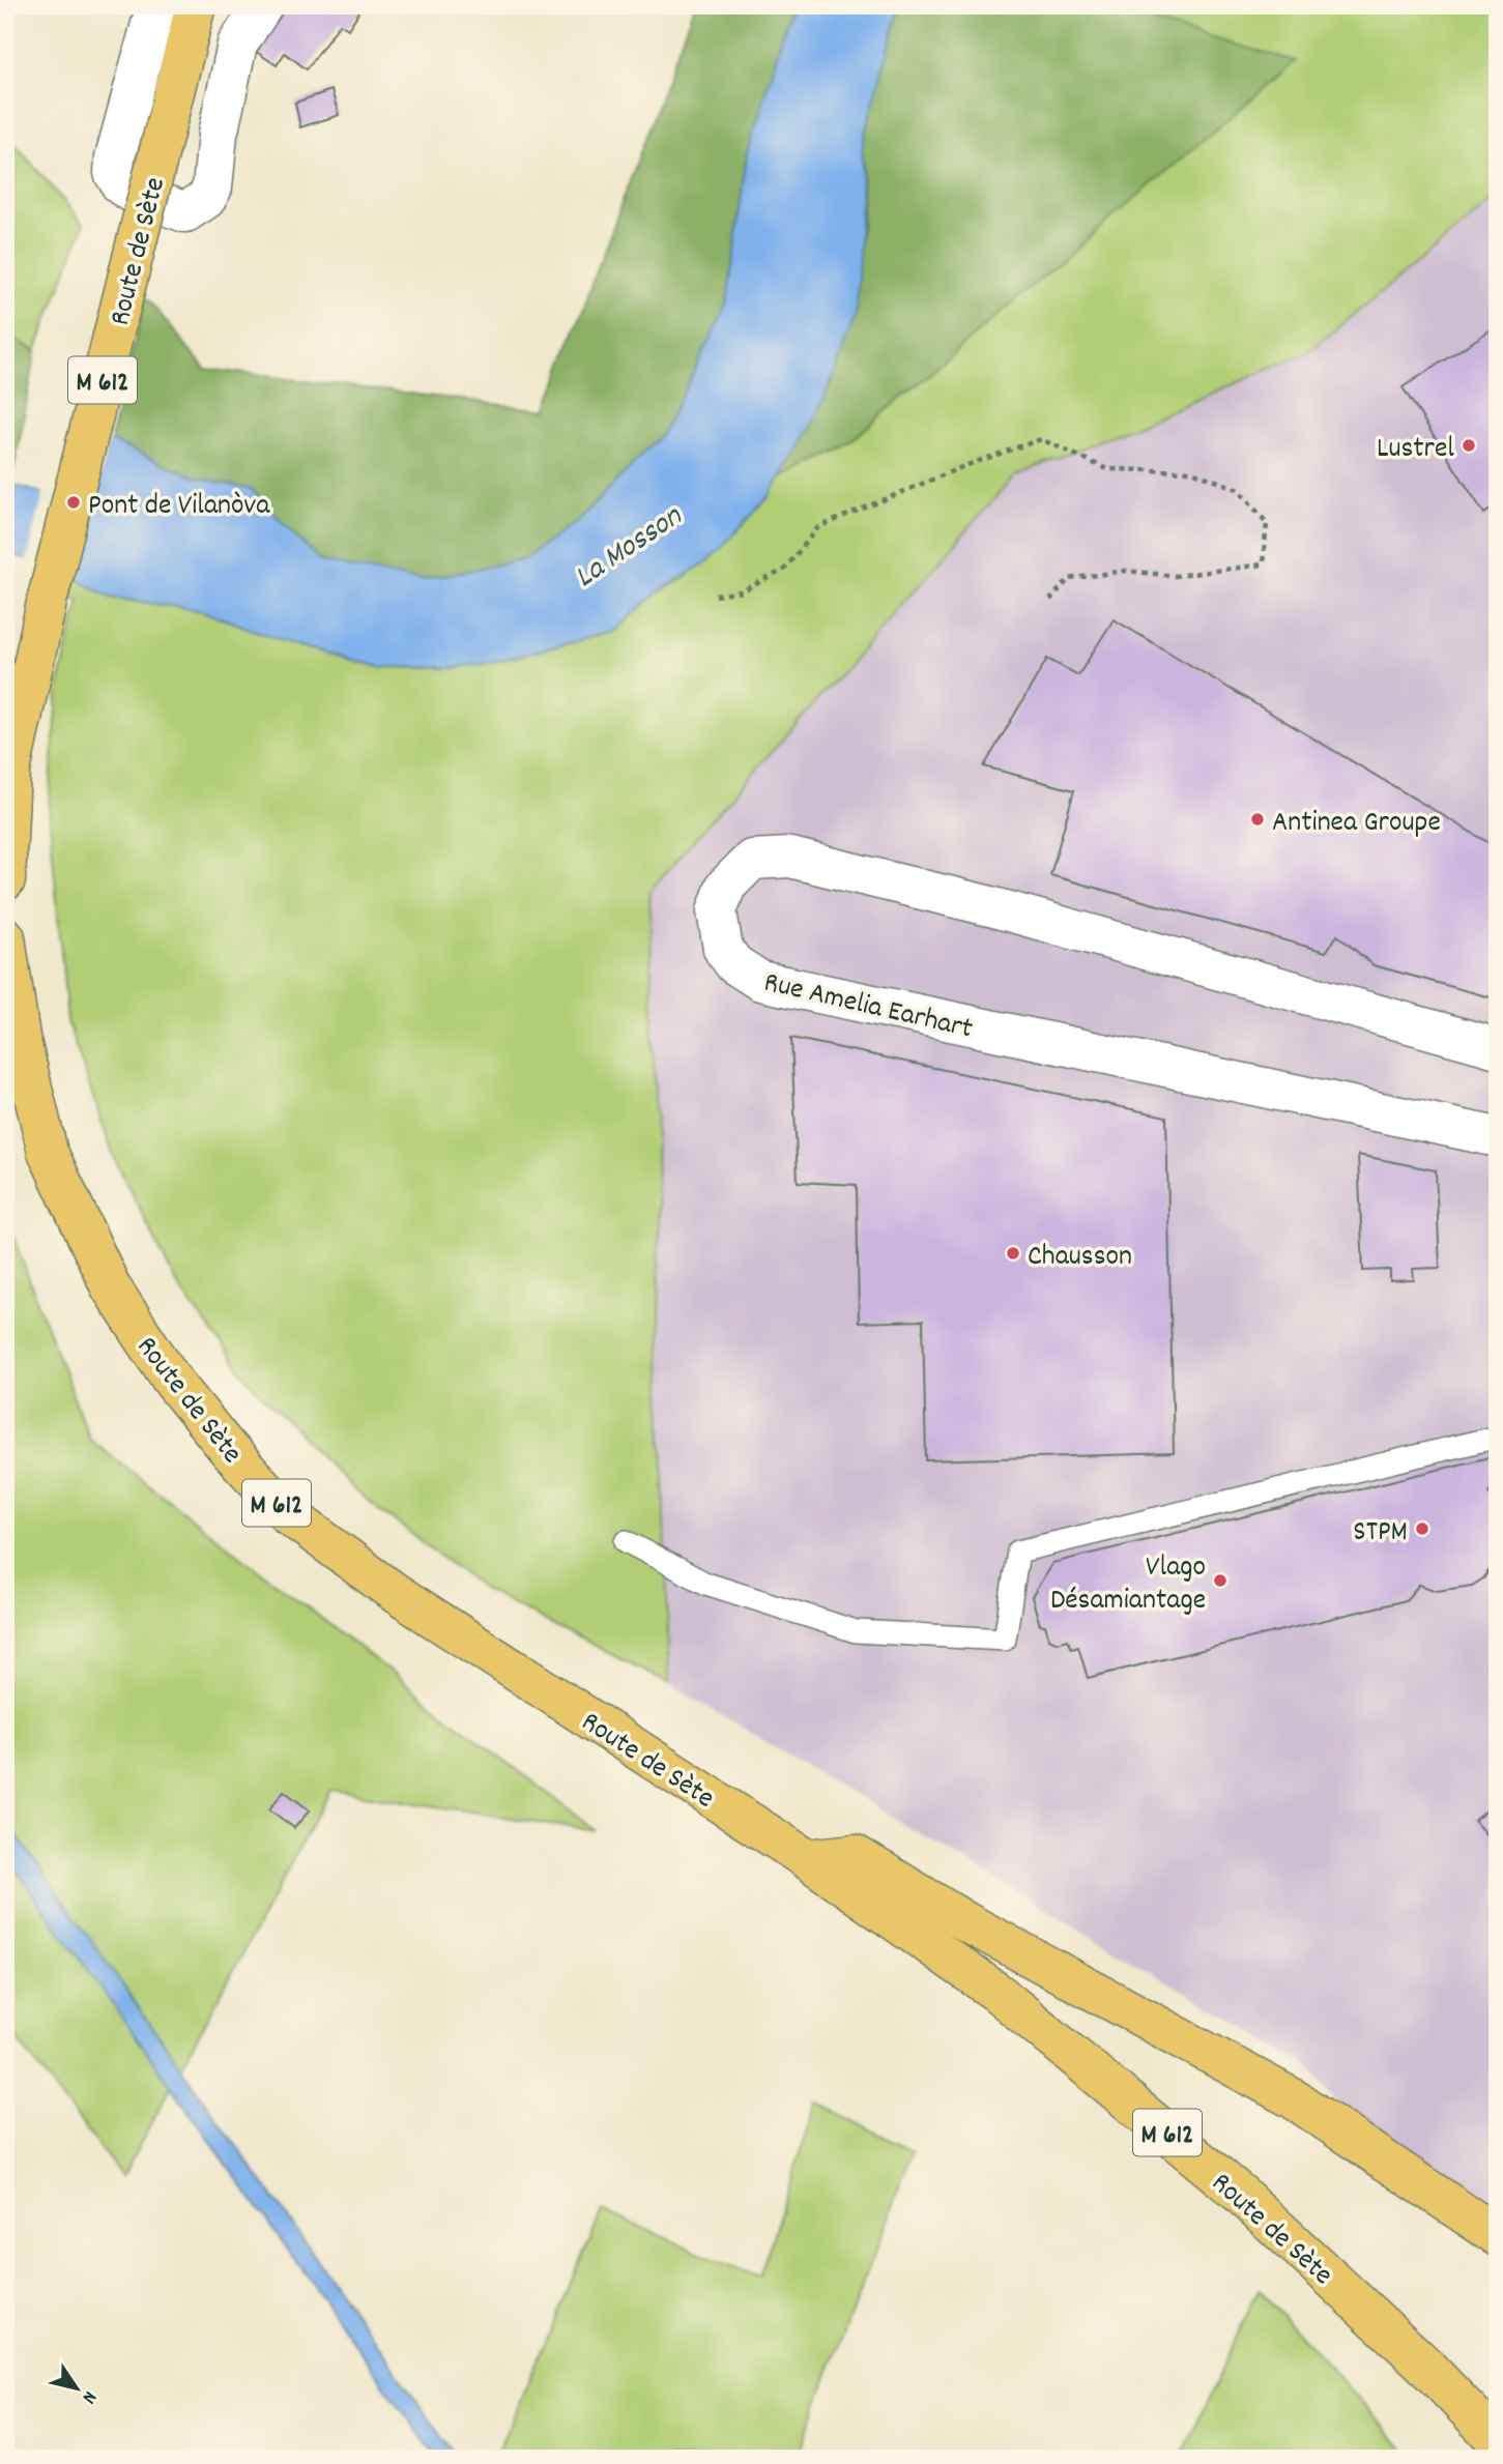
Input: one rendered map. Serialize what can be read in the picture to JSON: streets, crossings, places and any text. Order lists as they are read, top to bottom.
{
  "streets": {
    "main road": ["Route de Sète", "M 612"],
    "street": ["Rue Amelia Earhart"]
  },
  "water": ["La Mosson"],
  "places": [
    "Lustrel",
    "Pont de Vilanòva",
    "Antinea Groupe",
    "Chausson",
    "STPM",
    "Vlago Désamiantage"
  ],
  "north": "bottom right"
}
